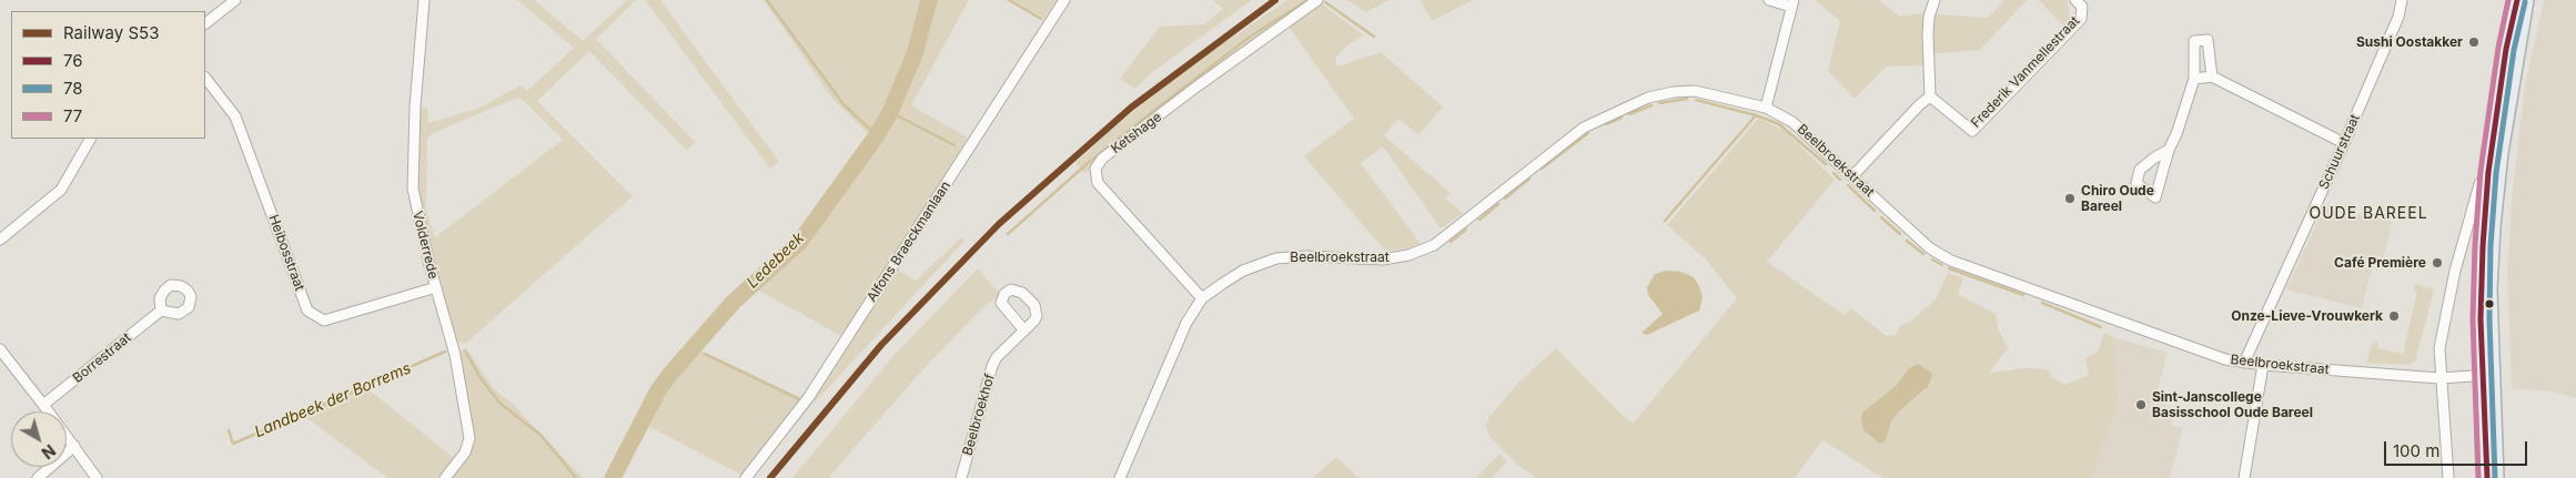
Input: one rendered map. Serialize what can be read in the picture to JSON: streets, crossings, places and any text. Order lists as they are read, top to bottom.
{
  "streets": {
    "street": [
      "Frederik Vanmellestraat",
      "Ketshage",
      "Schuurstraat",
      "Beelbroekstraat",
      "Alfons Braeckmanlaan",
      "Volderrede",
      "Heibosstraat",
      "Borrestraat",
      "Beelbroekhof"
    ]
  },
  "crossings": [
    ["Ketshage", "Beelbroekstraat"],
    ["Schuurstraat", "Beelbroekstraat"],
    ["Volderrede", "Heibosstraat"]
  ],
  "districts": ["OUDE BAREEL"],
  "water": ["Ledebeek", "Landbeek der Borrems"],
  "places": [
    "Sushi Oostakker",
    "Chiro Oude Bareel",
    "Café Première",
    "Onze-Lieve-Vrouwkerk",
    "Sint-Janscollege Basisschool Oude Bareel"
  ],
  "lines": [
    "rail line S53",
    "transit line 76",
    "transit line 77",
    "transit line 78"
  ],
  "legend": [
    "Railway S53",
    "76",
    "78",
    "77"
  ],
  "scale_bar": "100 m",
  "north": "bottom right"
}
